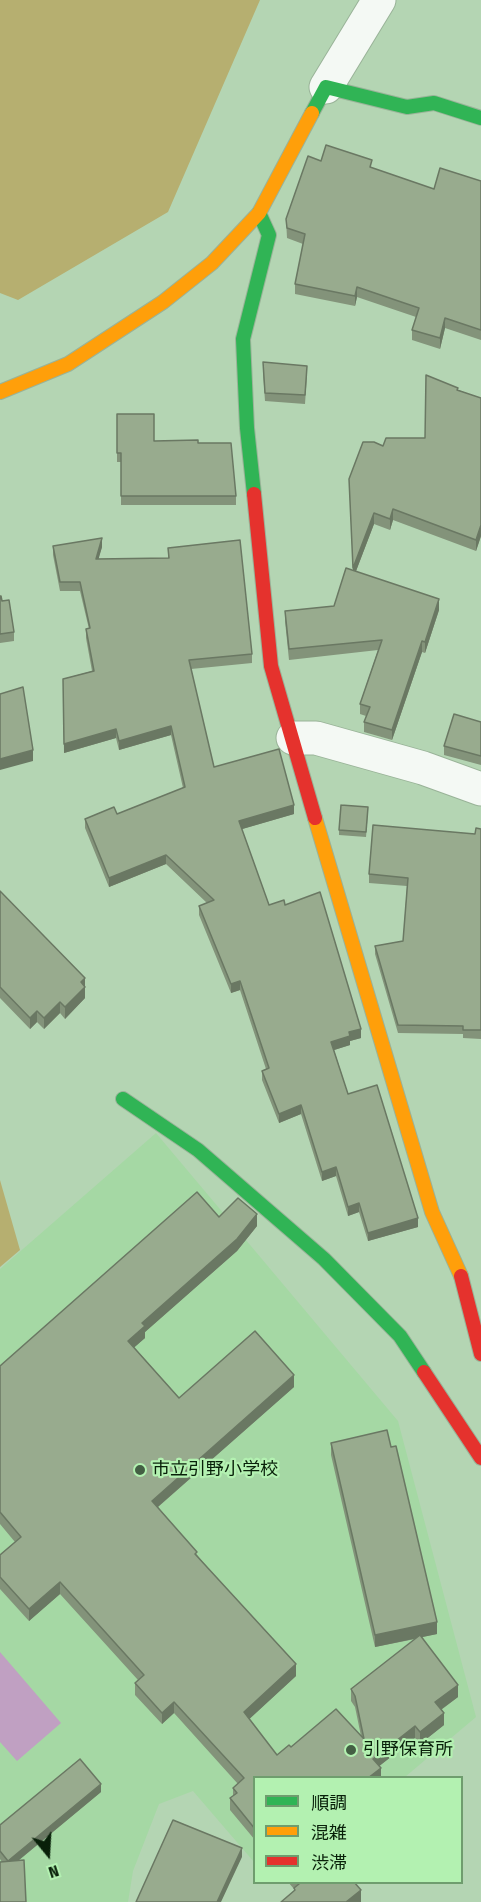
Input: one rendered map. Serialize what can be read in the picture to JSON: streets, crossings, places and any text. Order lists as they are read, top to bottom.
{
  "places": ["市立引野小学校", "引野保育所"],
  "legend": ["順調", "混雑", "渋滞"],
  "north": "bottom"
}
